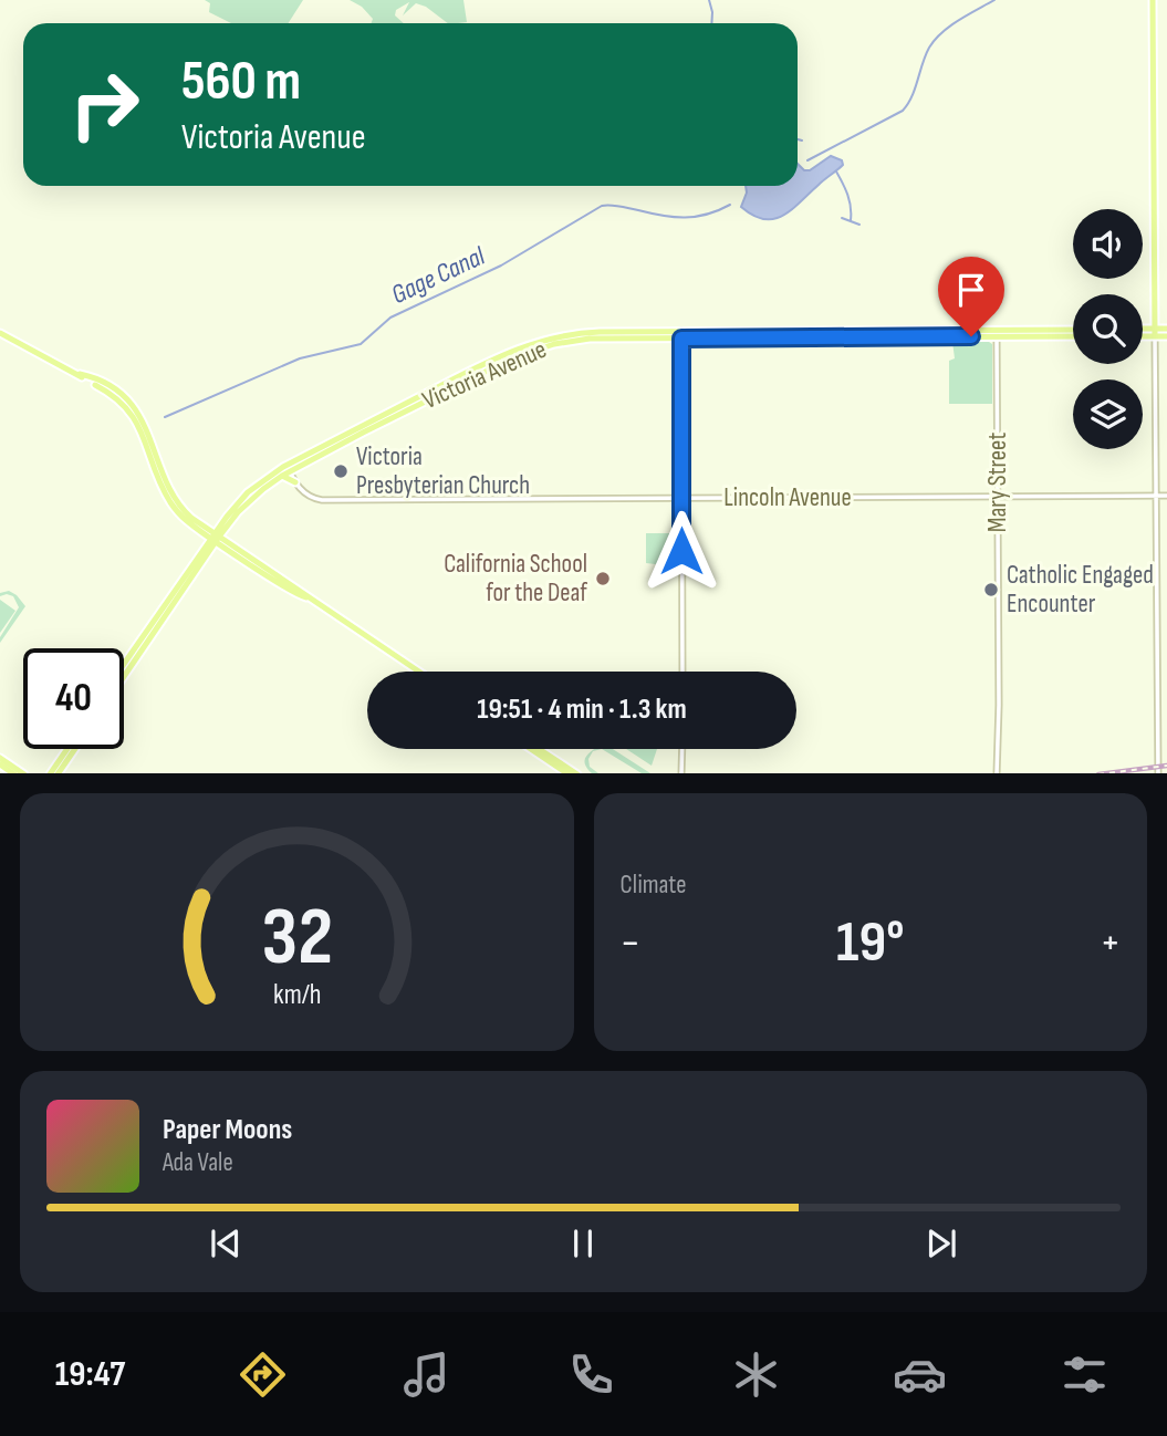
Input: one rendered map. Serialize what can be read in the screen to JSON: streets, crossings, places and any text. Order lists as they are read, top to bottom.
{
  "streets": {
    "main road": ["Victoria Avenue"],
    "street": ["Mary Street", "Lincoln Avenue"]
  },
  "crossings": [
    ["Victoria Avenue", "Mary Street"],
    ["Mary Street", "Lincoln Avenue"]
  ],
  "water": ["Gage Canal"],
  "places": ["Victoria Presbyterian Church", "California School for the Deaf", "Catholic Engaged Encounter"],
  "page": {
    "turn": ["560 m", "Victoria Avenue"],
    "limit": "40",
    "trip": "19:51 · 4 min · 1.3 km",
    "tile": "Climate",
    "heat": ["−", "19°", "+"],
    "song": ["Paper Moons", "Ada Vale"],
    "tabs": "19:47",
    "gauge": ["32", "km/h"]
  }
}
